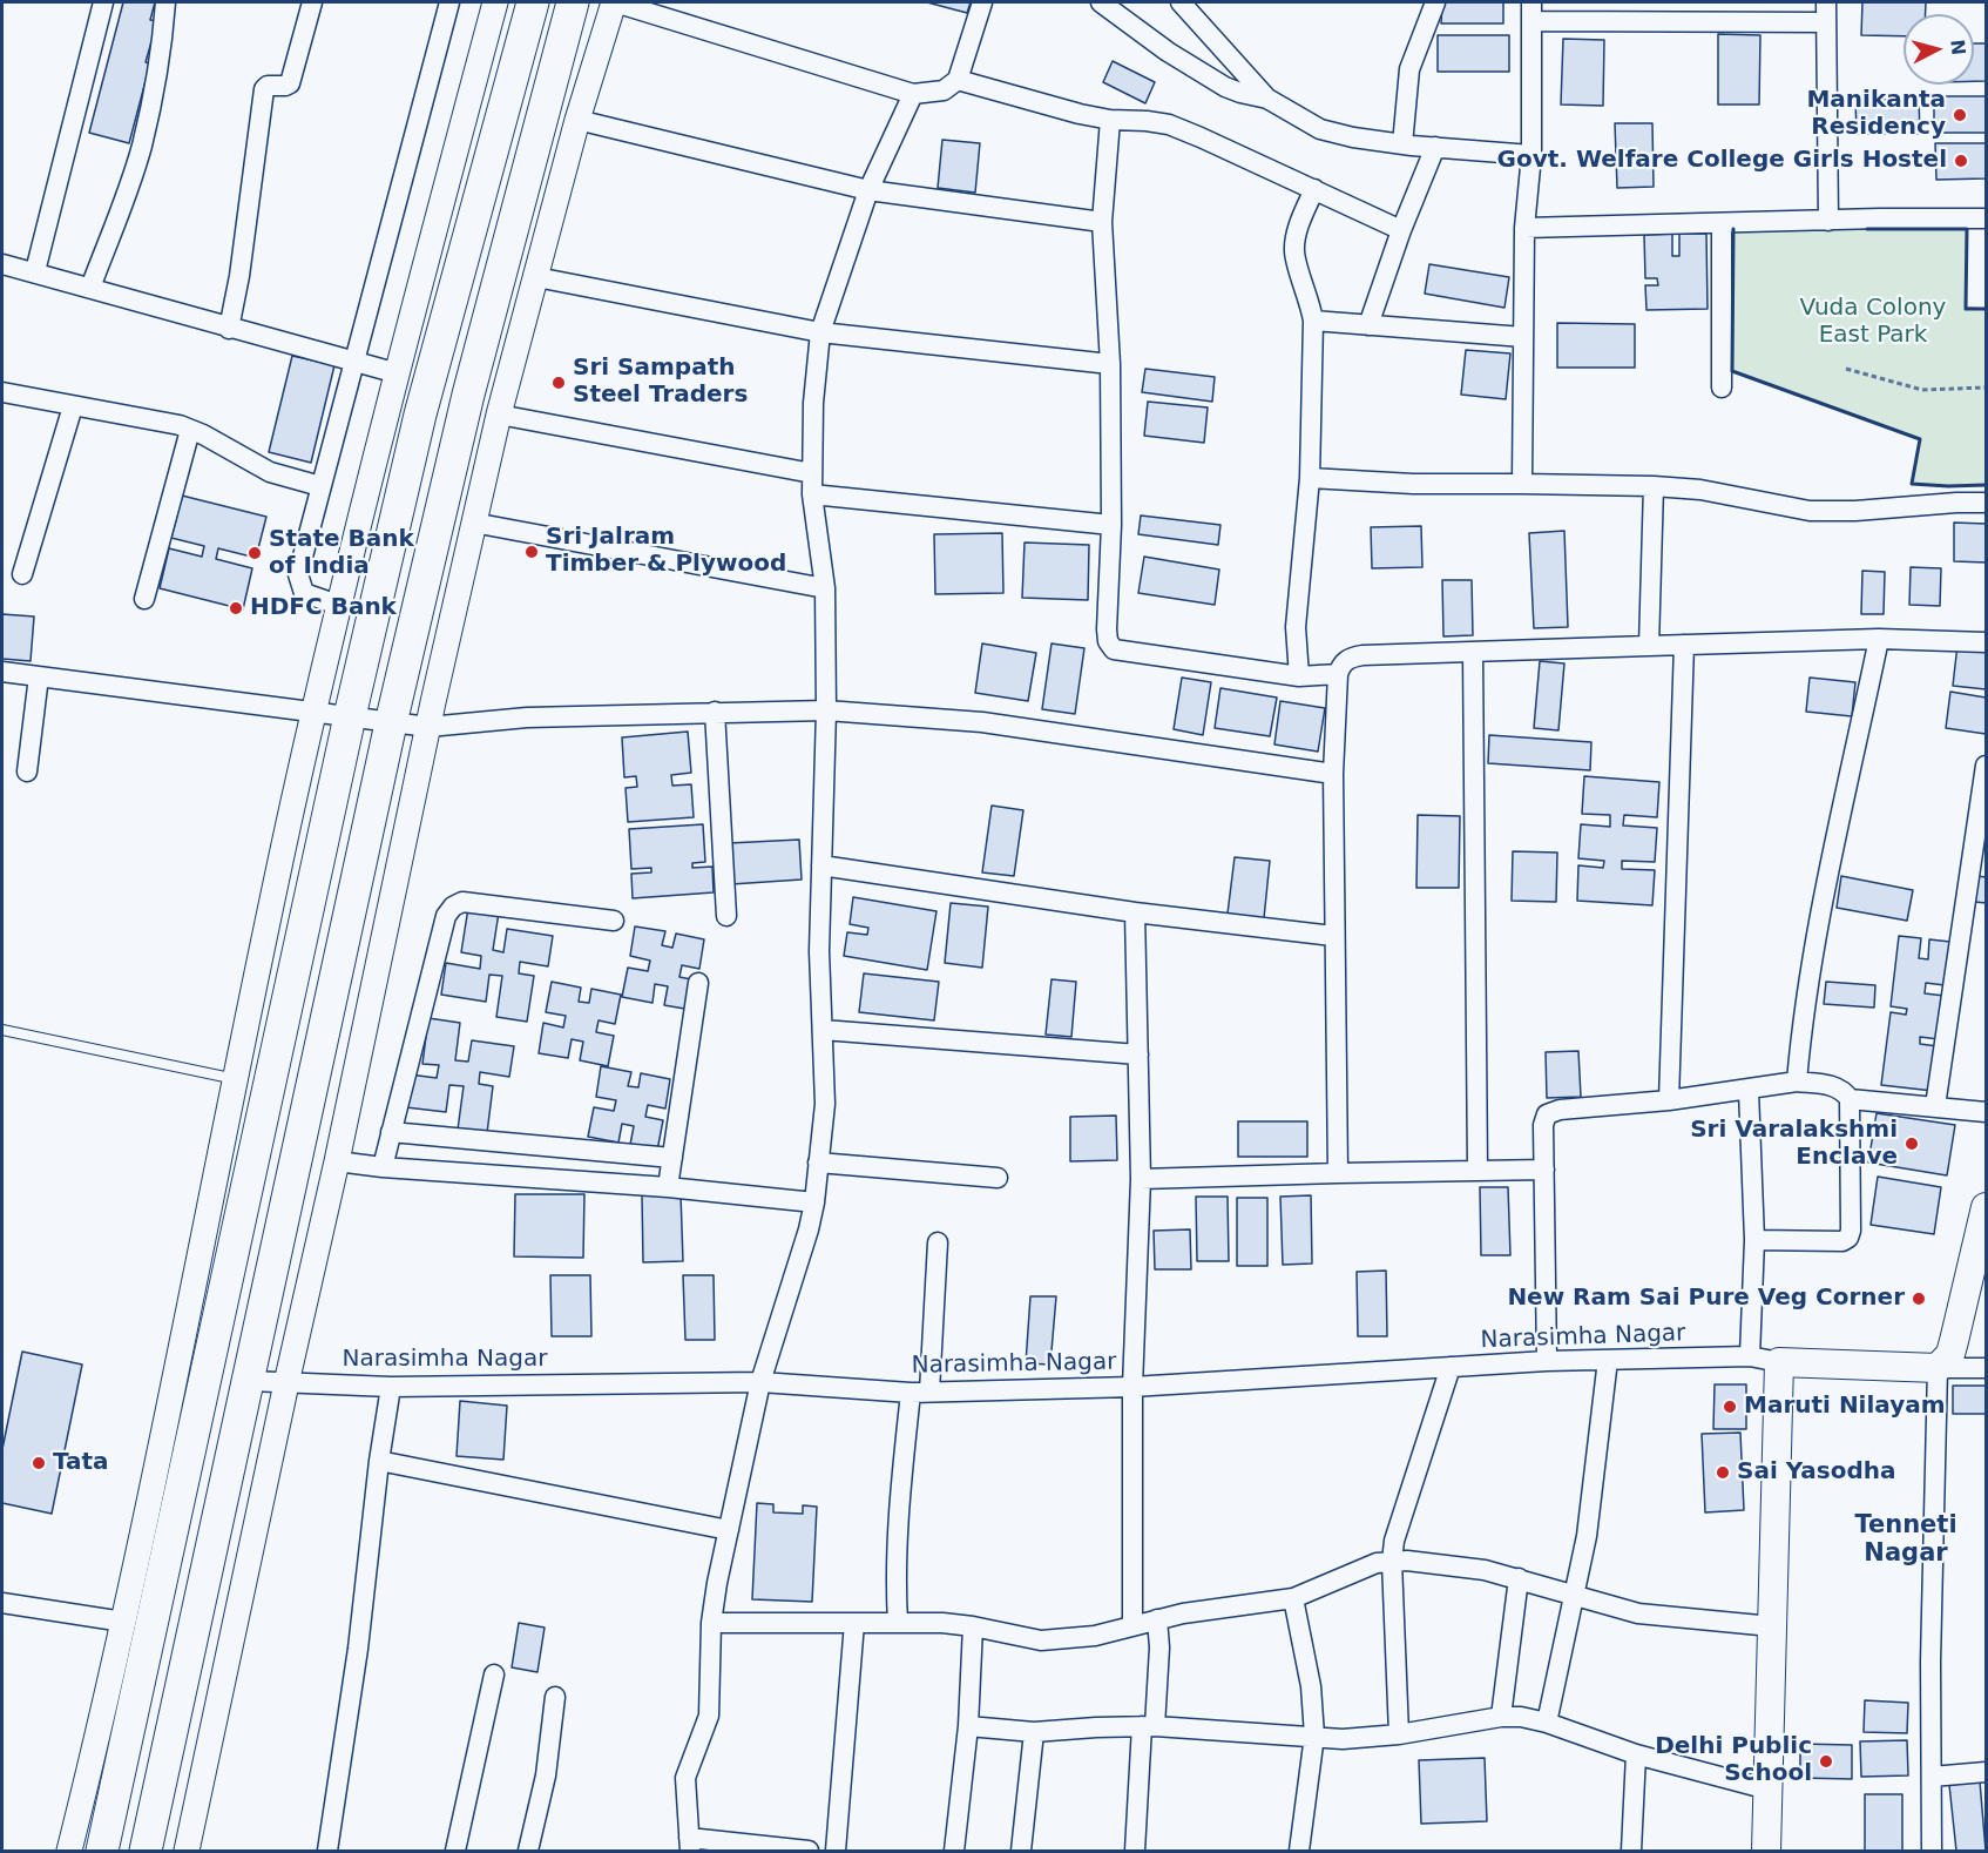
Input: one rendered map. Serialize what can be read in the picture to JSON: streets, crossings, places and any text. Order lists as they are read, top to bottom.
{
  "streets": {
    "street": ["Narasimha Nagar"]
  },
  "districts": ["Tenneti Nagar"],
  "parks": ["Vuda Colony East Park"],
  "places": [
    "Manikanta Residency",
    "Govt. Welfare College Girls Hostel",
    "Sri Sampath Steel Traders",
    "Sri Jalram Timber & Plywood",
    "State Bank of India",
    "HDFC Bank",
    "Sri Varalakshmi Enclave",
    "New Ram Sai Pure Veg Corner",
    "Maruti Nilayam",
    "Tata",
    "Sai Yasodha",
    "Delhi Public School"
  ],
  "north": "right"
}
